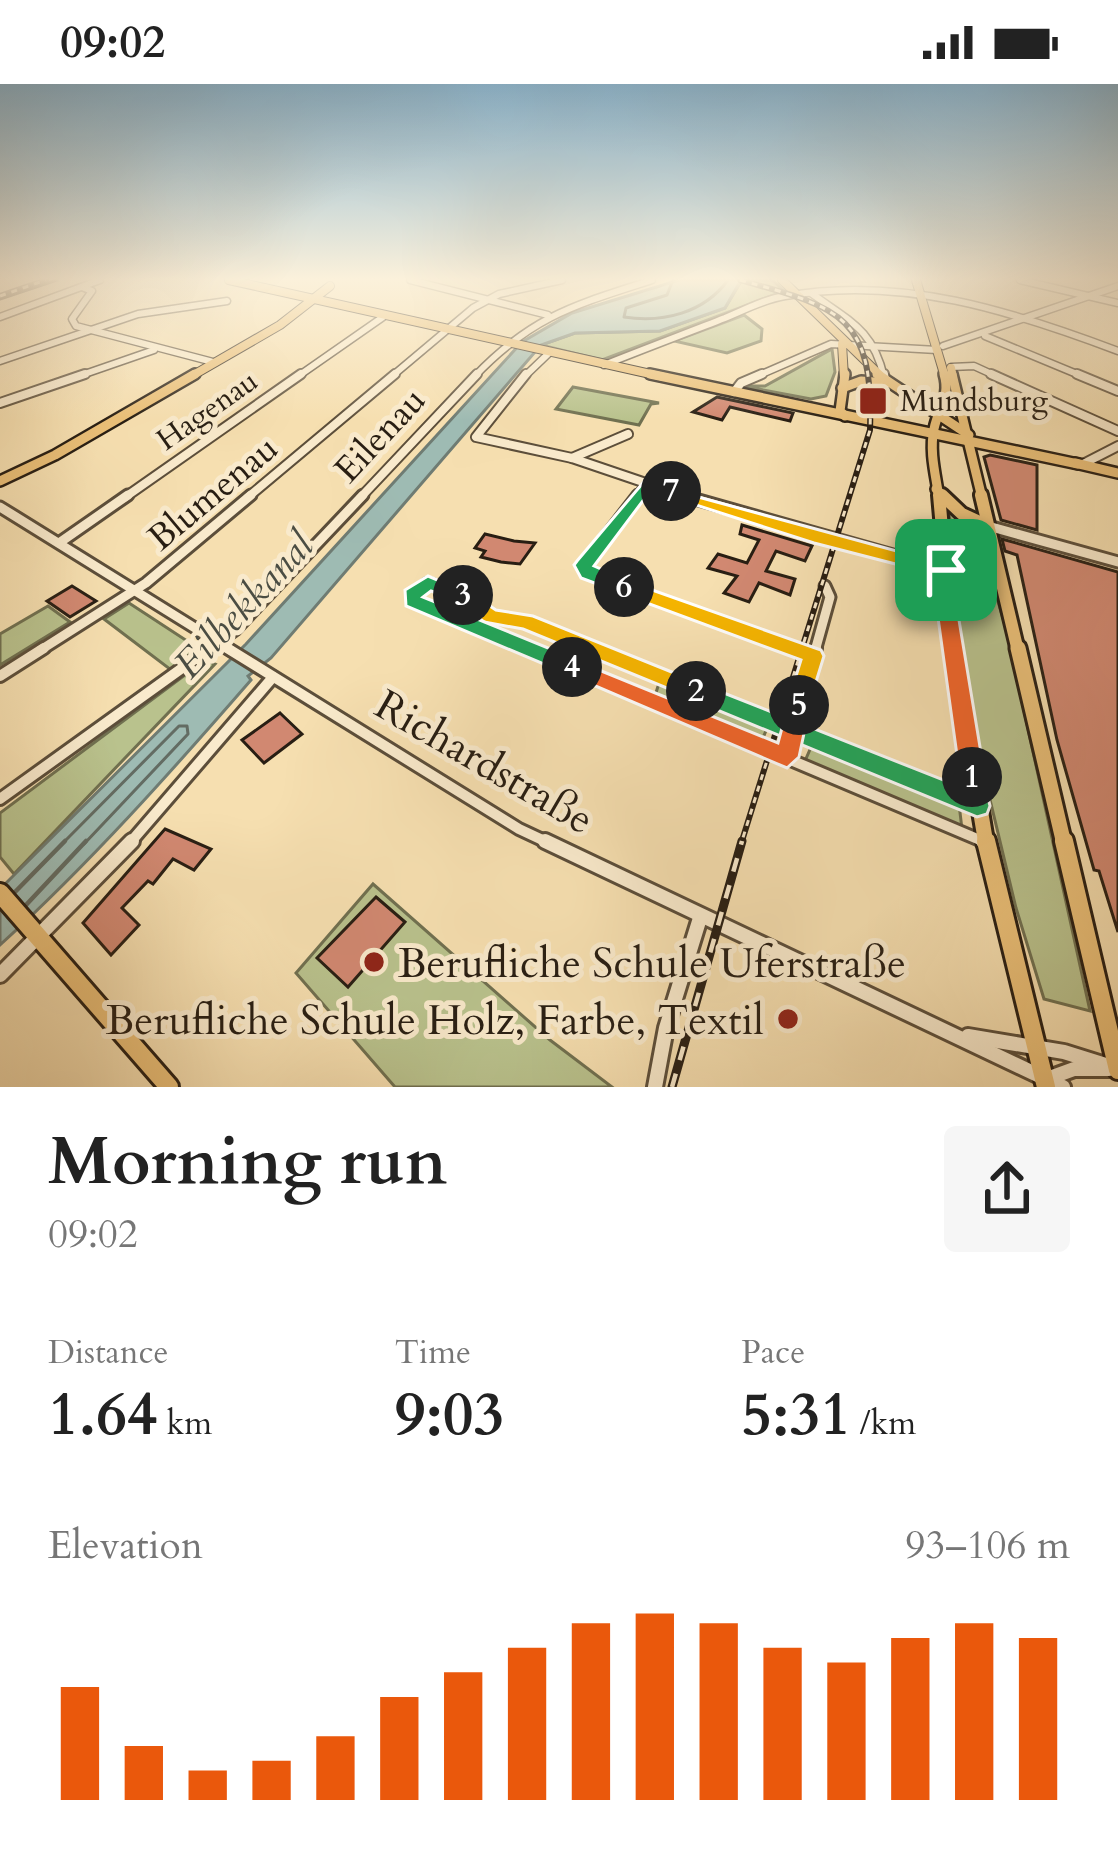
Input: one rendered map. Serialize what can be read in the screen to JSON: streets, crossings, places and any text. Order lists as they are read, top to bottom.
{
  "streets": {
    "street": [
      "Hagenau",
      "Eilenau",
      "Blumenau",
      "Richardstraße"
    ]
  },
  "crossings": [
    ["Hagenau", "Richardstraße"],
    ["Eilenau", "Richardstraße"],
    ["Blumenau", "Richardstraße"]
  ],
  "water": ["Eilbekkanal"],
  "places": {
    "transit": ["Mundsburg"],
    "other": ["Berufliche Schule Uferstraße", "Berufliche Schule Holz, Farbe, Textil"]
  },
  "page": {
    "status": "09:02",
    "pins": [
      "7",
      "6",
      "3",
      "4",
      "2",
      "5",
      "1"
    ],
    "heading": ["Morning run", "09:02"],
    "stats": [
      ["Distance", "1.64 km"],
      ["Time", "9:03"],
      ["Pace", "5:31 /km"]
    ],
    "chart": ["Elevation", "93–106 m"]
  }
}
